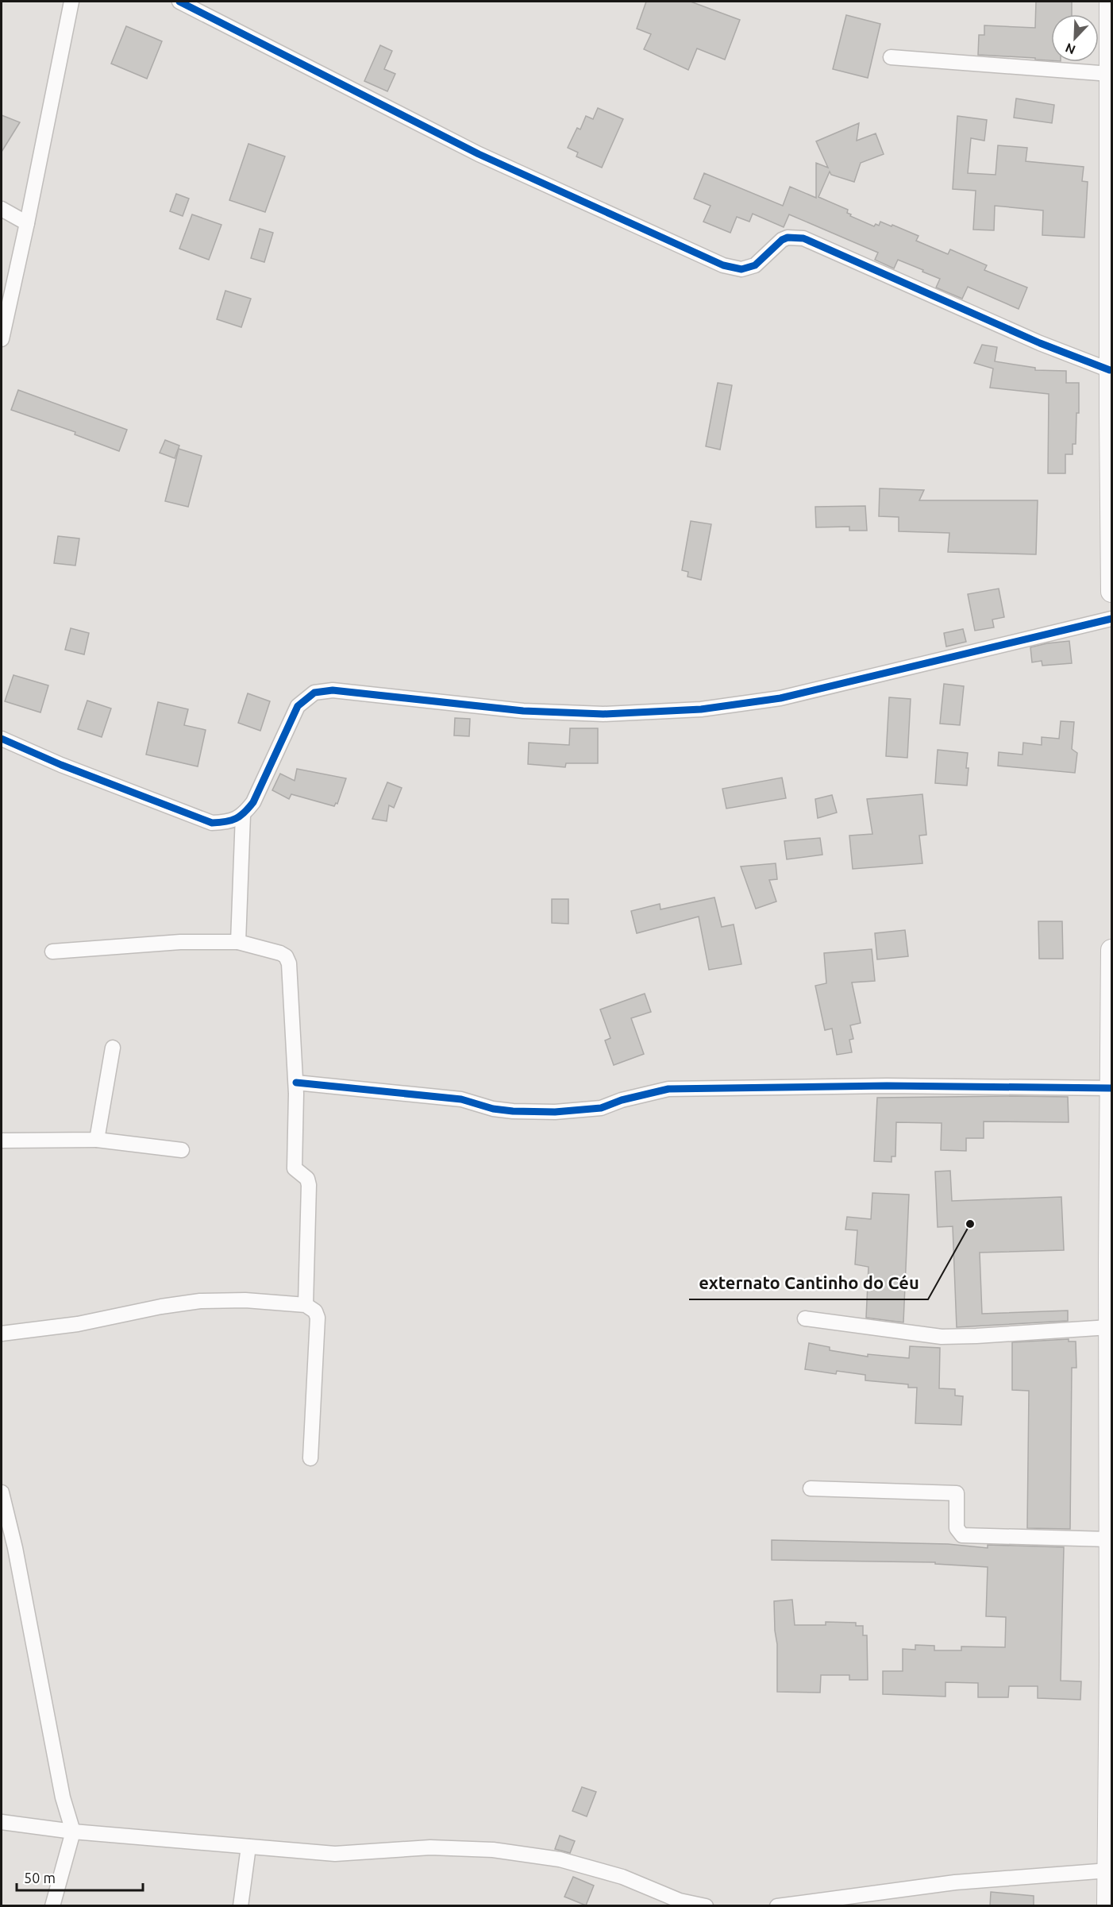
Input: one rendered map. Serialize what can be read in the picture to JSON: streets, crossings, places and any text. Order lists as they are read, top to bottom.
{
  "places": ["externato Cantinho do Céu"],
  "scale_bar": "50 m",
  "north": "bottom left"
}
